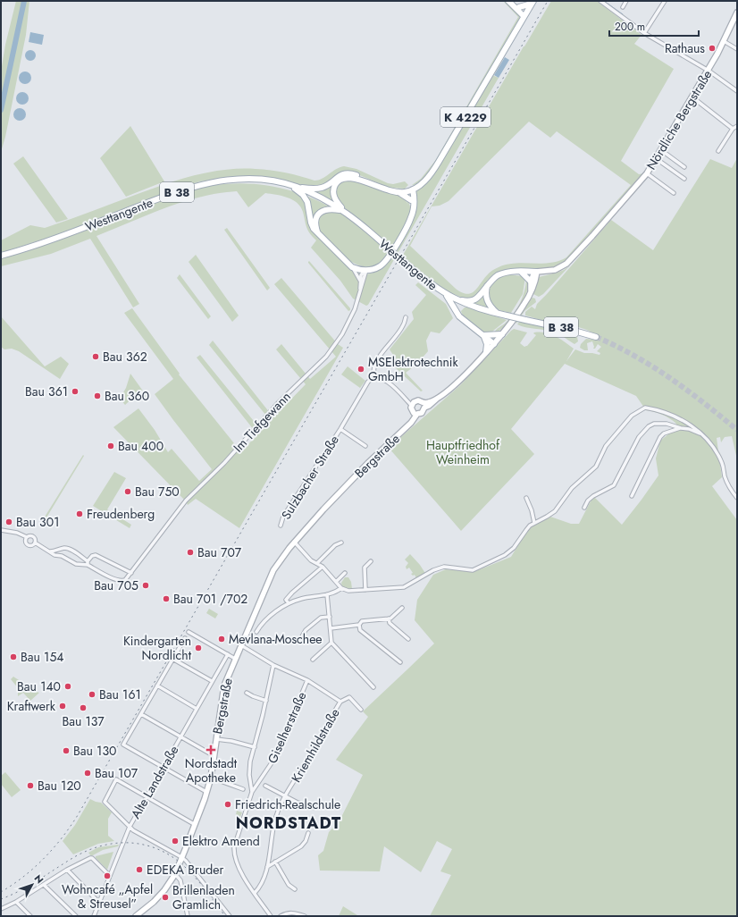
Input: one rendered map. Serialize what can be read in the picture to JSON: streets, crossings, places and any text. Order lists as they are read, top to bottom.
{
  "streets": {
    "main road": [
      "K 4229",
      "Nördliche Bergstraße",
      "B 38",
      "Westtangente",
      "Bergstraße"
    ],
    "street": [
      "Im Tiefgewann",
      "Sulzbacher Straße",
      "Giselherstraße",
      "Kriemhildstraße",
      "Alte Landstraße"
    ]
  },
  "crossings": [
    ["K 4229", "Westtangente"],
    ["Nördliche Bergstraße", "Bergstraße"],
    ["B 38", "Westtangente"]
  ],
  "districts": ["NORDSTADT"],
  "parks": ["Hauptfriedhof Weinheim"],
  "places": {
    "other": [
      "Rathaus",
      "Bau 362",
      "MSElektrotechnik GmbH",
      "Bau 361",
      "Bau 360",
      "Bau 400",
      "Bau 750",
      "Freudenberg",
      "Bau 301",
      "Bau 707",
      "Bau 705",
      "Bau 701 /702",
      "Mevlana-Moschee",
      "Kindergarten Nordlicht",
      "Bau 154",
      "Bau 140",
      "Bau 161",
      "Kraftwerk",
      "Bau 137",
      "Bau 130",
      "Bau 107",
      "Bau 120",
      "Friedrich-Realschule",
      "Elektro Amend",
      "EDEKA Bruder",
      "Wohncafé „Apfel & Streusel”",
      "Brillenladen Gramlich"
    ],
    "health": ["Nordstadt Apotheke"]
  },
  "scale_bar": "200 m",
  "north": "top right"
}
